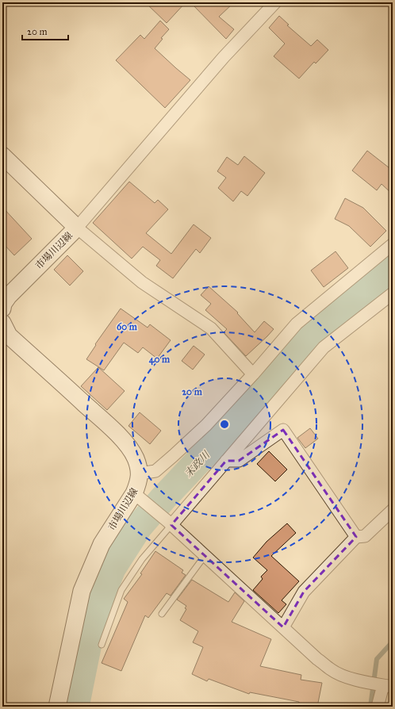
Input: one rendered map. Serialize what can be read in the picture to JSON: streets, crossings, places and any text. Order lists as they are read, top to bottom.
{
  "streets": {
    "main road": ["市場川辺線"]
  },
  "water": ["末政川"],
  "scale_bar": "20 m",
  "rings": ["60 m", "40 m", "20 m"]
}
